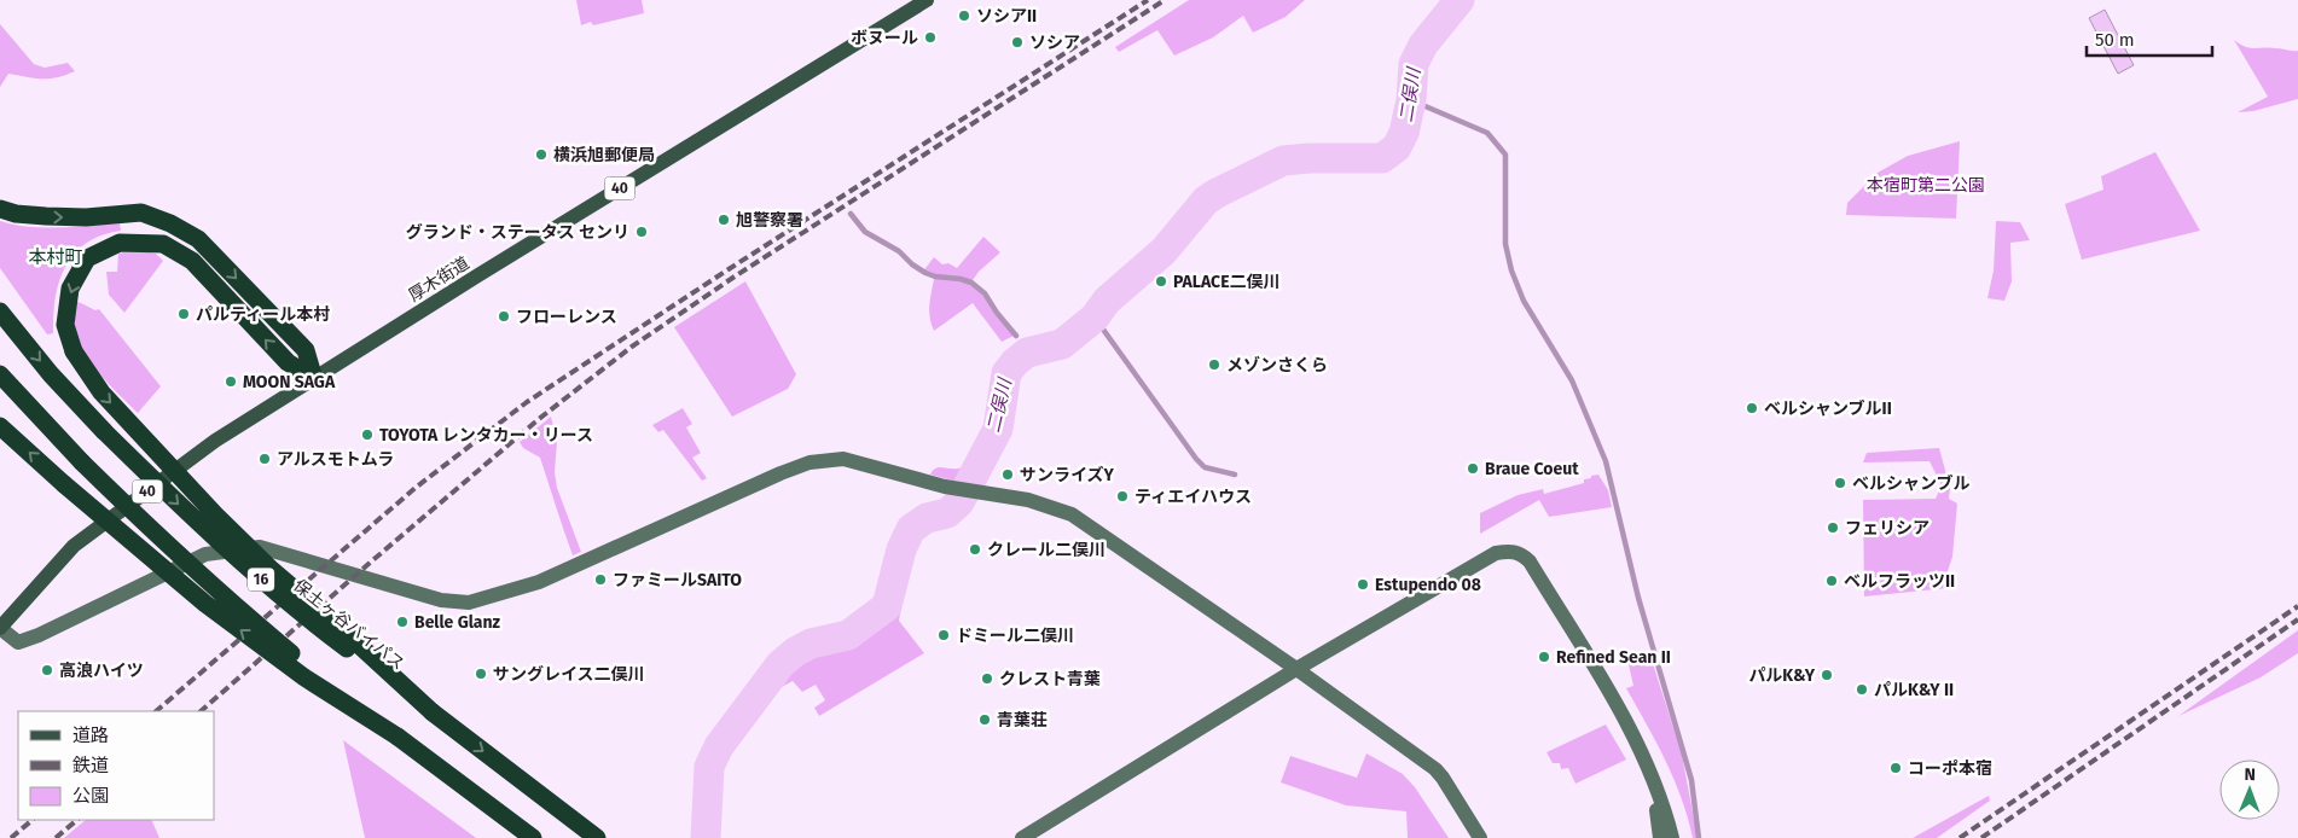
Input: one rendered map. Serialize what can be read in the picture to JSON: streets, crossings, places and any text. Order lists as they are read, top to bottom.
{
  "streets": {
    "highway": ["16", "保土ヶ谷バイパス"],
    "main road": ["40", "厚木街道"]
  },
  "districts": ["本村町"],
  "water": ["二俣川"],
  "parks": ["本宿町第二公園"],
  "places": [
    "ソシアII",
    "ボヌール",
    "ソシア",
    "横浜旭郵便局",
    "旭警察署",
    "グランド・ステータス センリ",
    "PALACE二俣川",
    "パルティール本村",
    "フローレンス",
    "メゾンさくら",
    "MOON SAGA",
    "ベルシャンブルII",
    "TOYOTA レンタカー・リース",
    "アルスモトムラ",
    "Braue Coeut",
    "サンライズY",
    "ベルシャンブル",
    "ティエイハウス",
    "フェリシア",
    "クレール二俣川",
    "ファミールSAITO",
    "ベルフラッツII",
    "Estupendo 08",
    "Belle Glanz",
    "ドミール二俣川",
    "Refined Sean II",
    "高浪ハイツ",
    "サングレイス二俣川",
    "パルK&Y",
    "クレスト青葉",
    "パルK&Y II",
    "青葉荘",
    "コーポ本宿"
  ],
  "legend": ["道路", "鉄道", "公園"],
  "scale_bar": "50 m",
  "north": "top"
}
